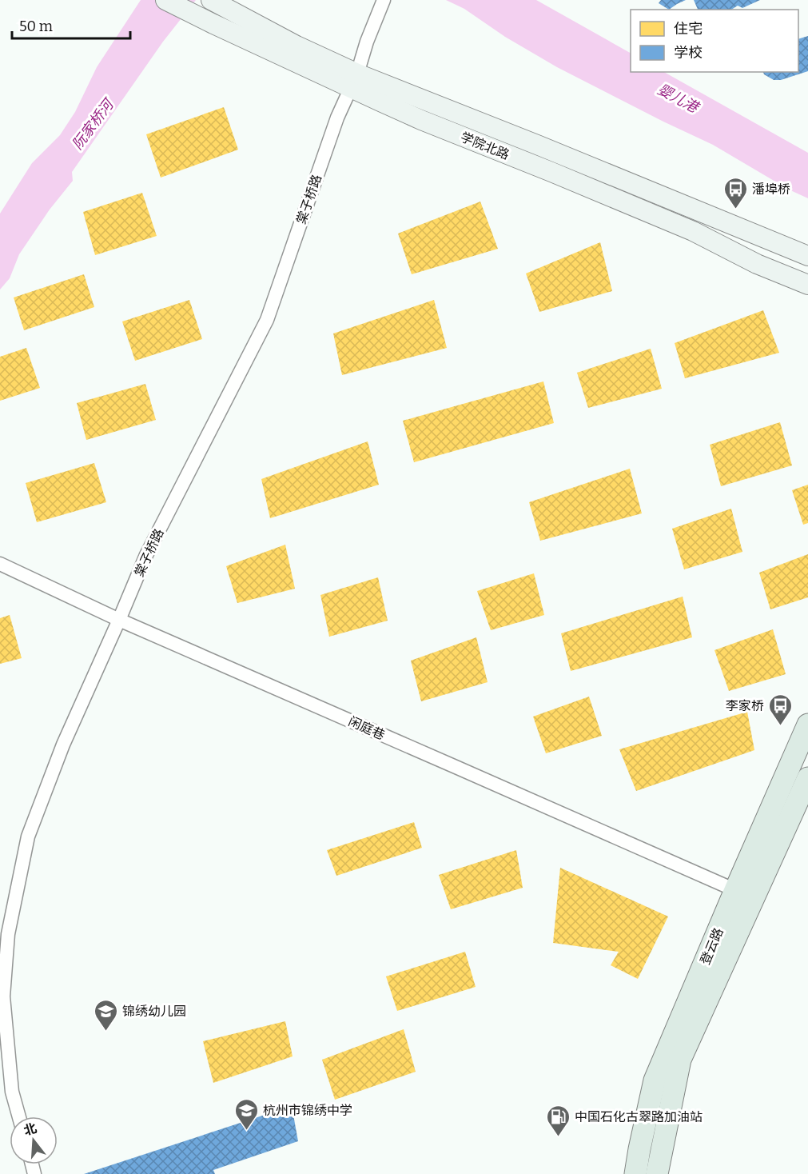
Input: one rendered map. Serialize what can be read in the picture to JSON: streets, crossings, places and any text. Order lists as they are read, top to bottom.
{
  "streets": {
    "main road": ["学院北路", "登云路"],
    "street": ["棠子桥路", "闲庭巷"]
  },
  "crossings": [
    ["学院北路", "棠子桥路"],
    ["棠子桥路", "闲庭巷"],
    ["闲庭巷", "登云路"]
  ],
  "water": ["婴儿港", "阮家桥河"],
  "places": {
    "bus stop": ["潘埠桥", "李家桥"],
    "school or university": ["锦绣幼儿园", "杭州市锦绣中学"],
    "fuel station": ["中国石化古翠路加油站"]
  },
  "legend": ["住宅", "学校"],
  "scale_bar": "50 m",
  "north": "top"
}
